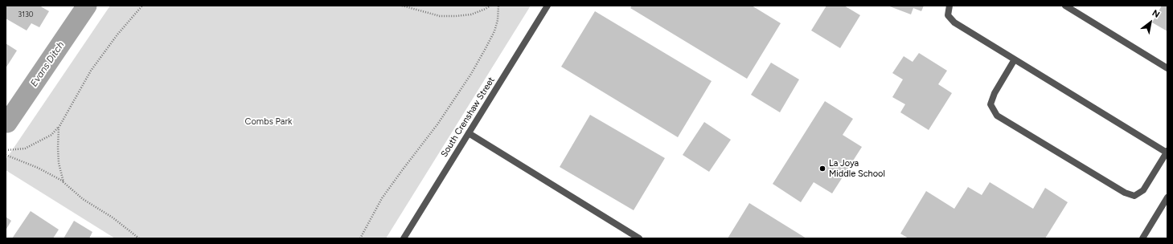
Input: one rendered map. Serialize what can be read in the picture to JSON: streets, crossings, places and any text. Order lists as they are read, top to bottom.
{
  "streets": {
    "street": ["South Crenshaw Street"]
  },
  "water": ["Evans Ditch"],
  "parks": ["Combs Park"],
  "places": ["La Joya Middle School"],
  "house_numbers": ["3130"],
  "north": "top right"
}
